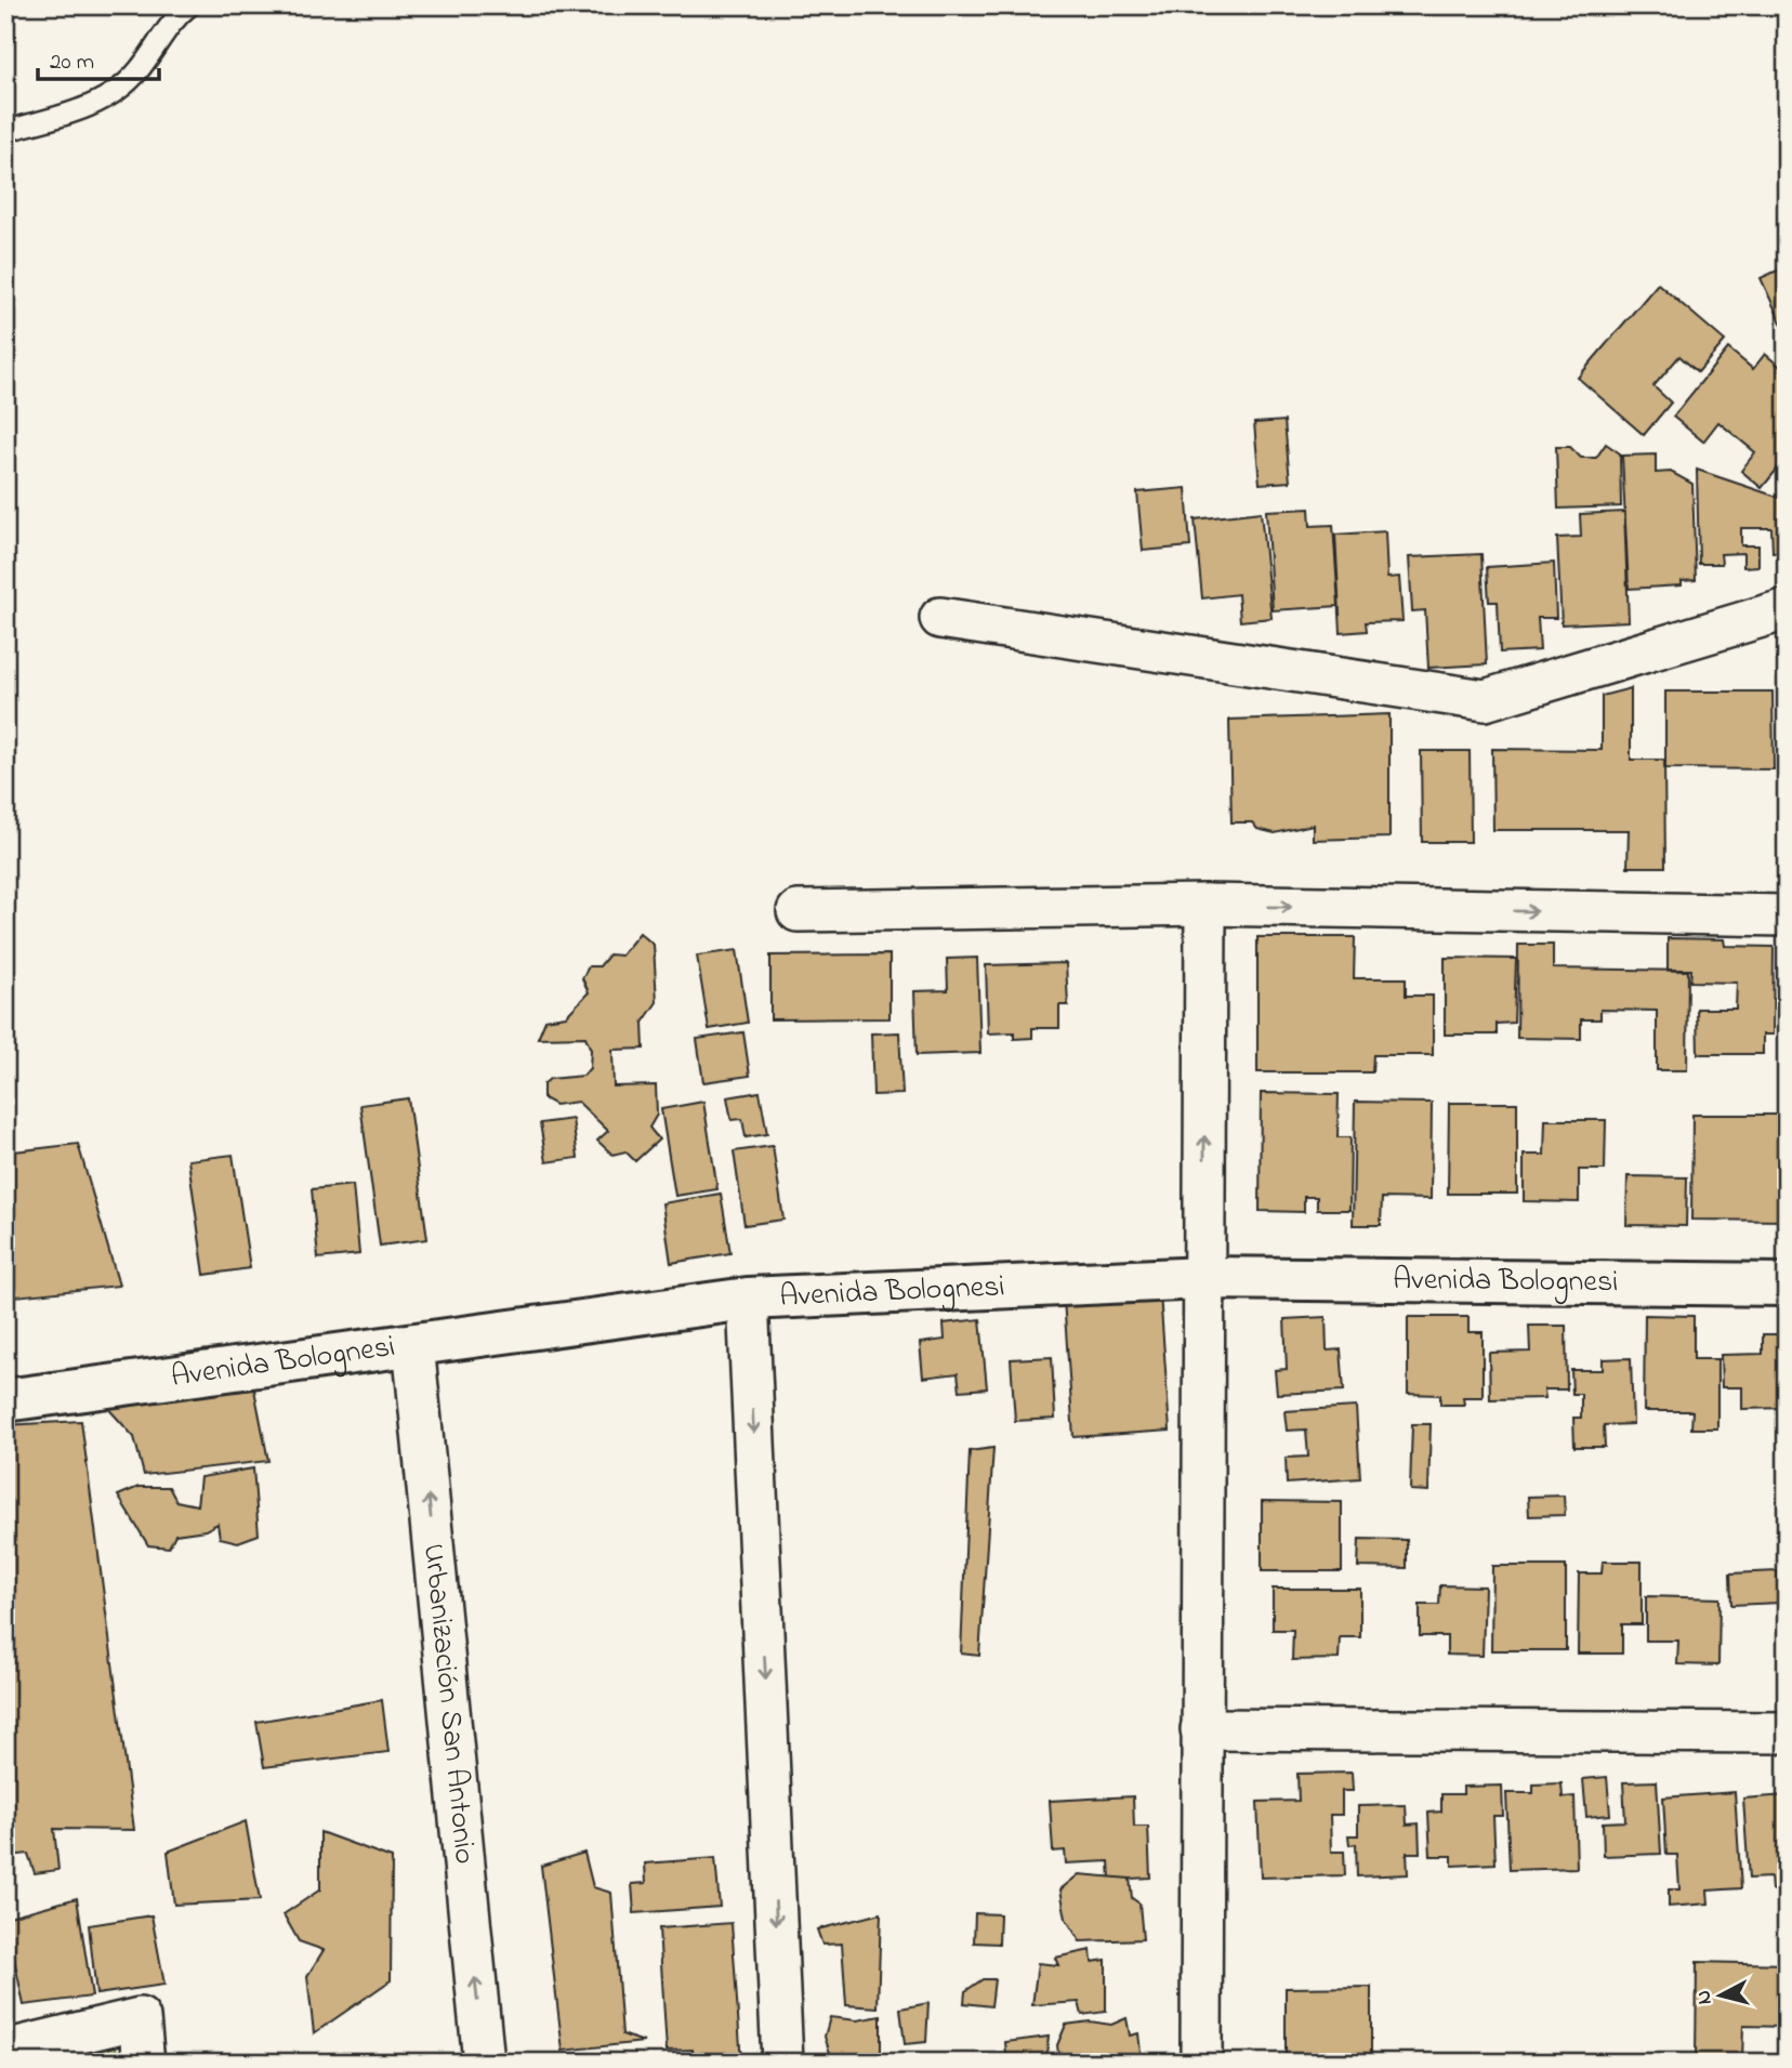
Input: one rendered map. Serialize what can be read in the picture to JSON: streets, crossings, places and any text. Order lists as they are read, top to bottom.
{
  "streets": {
    "main road": ["Avenida Bolognesi"],
    "street": ["Urbanización San Antonio"]
  },
  "crossings": [
    ["Avenida Bolognesi", "Urbanización San Antonio"]
  ],
  "scale_bar": "20 m",
  "north": "left"
}
